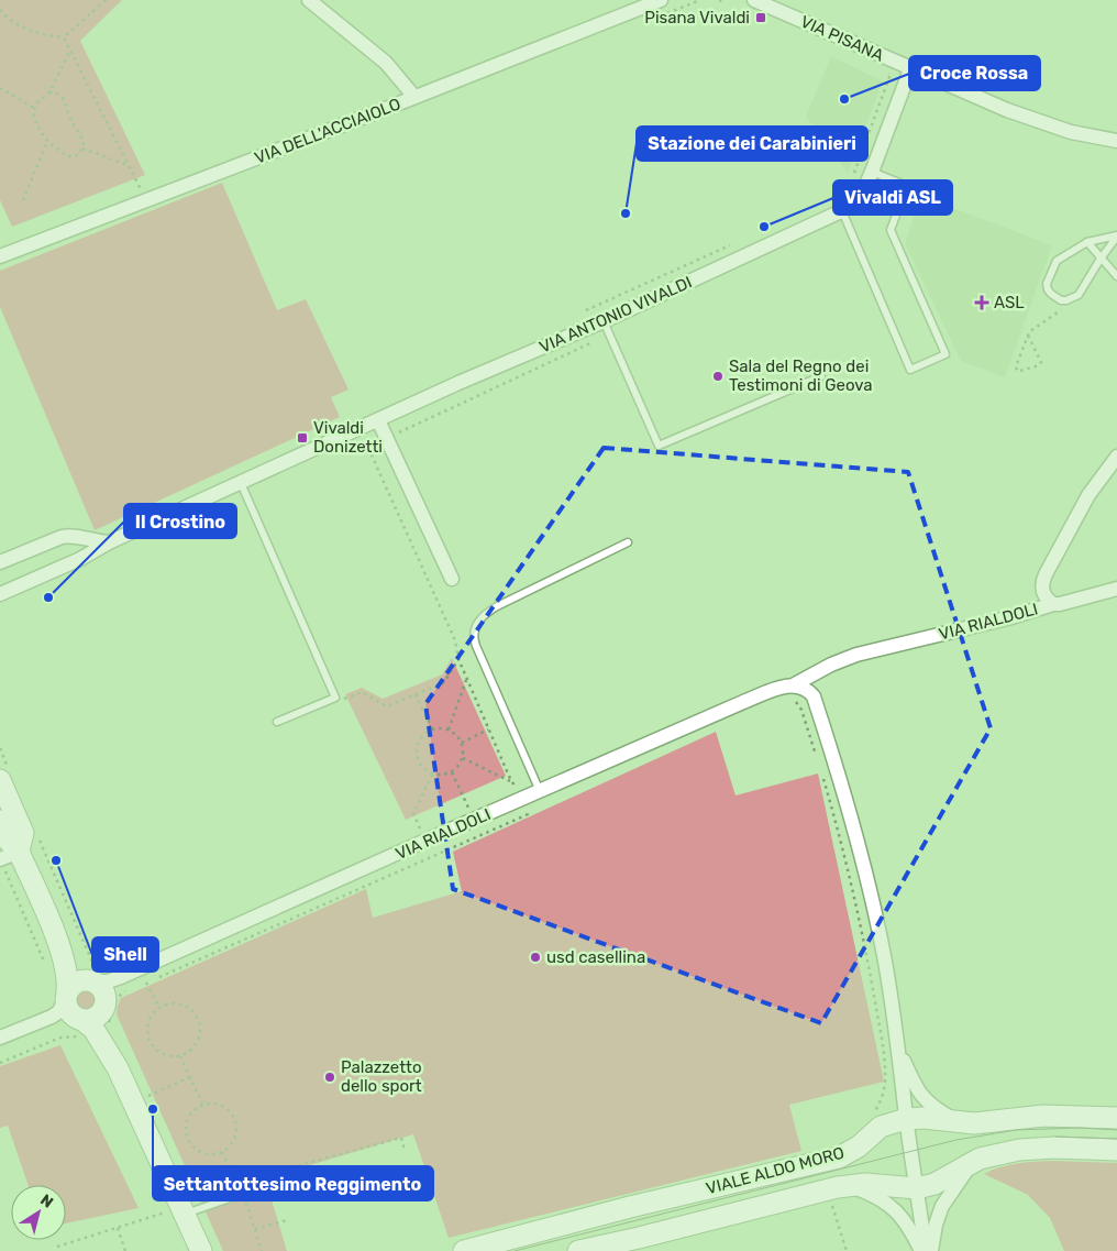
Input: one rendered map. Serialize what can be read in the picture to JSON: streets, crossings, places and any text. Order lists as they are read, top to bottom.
{
  "streets": {
    "street": [
      "VIA PISANA",
      "VIA DELL'ACCIAIOLO",
      "VIA ANTONIO VIVALDI",
      "VIA RIALDOLI",
      "VIALE ALDO MORO"
    ]
  },
  "crossings": [
    ["VIA PISANA", "VIA ANTONIO VIVALDI"]
  ],
  "places": {
    "transit": ["Pisana Vivaldi", "Vivaldi Donizetti"],
    "other": [
      "Croce Rossa",
      "Stazione dei Carabinieri",
      "Vivaldi ASL",
      "Sala del Regno dei Testimoni di Geova",
      "Il Crostino",
      "Shell",
      "usd casellina",
      "Palazzetto dello sport",
      "Settantottesimo Reggimento"
    ],
    "health": ["ASL"]
  },
  "north": "top right"
}
